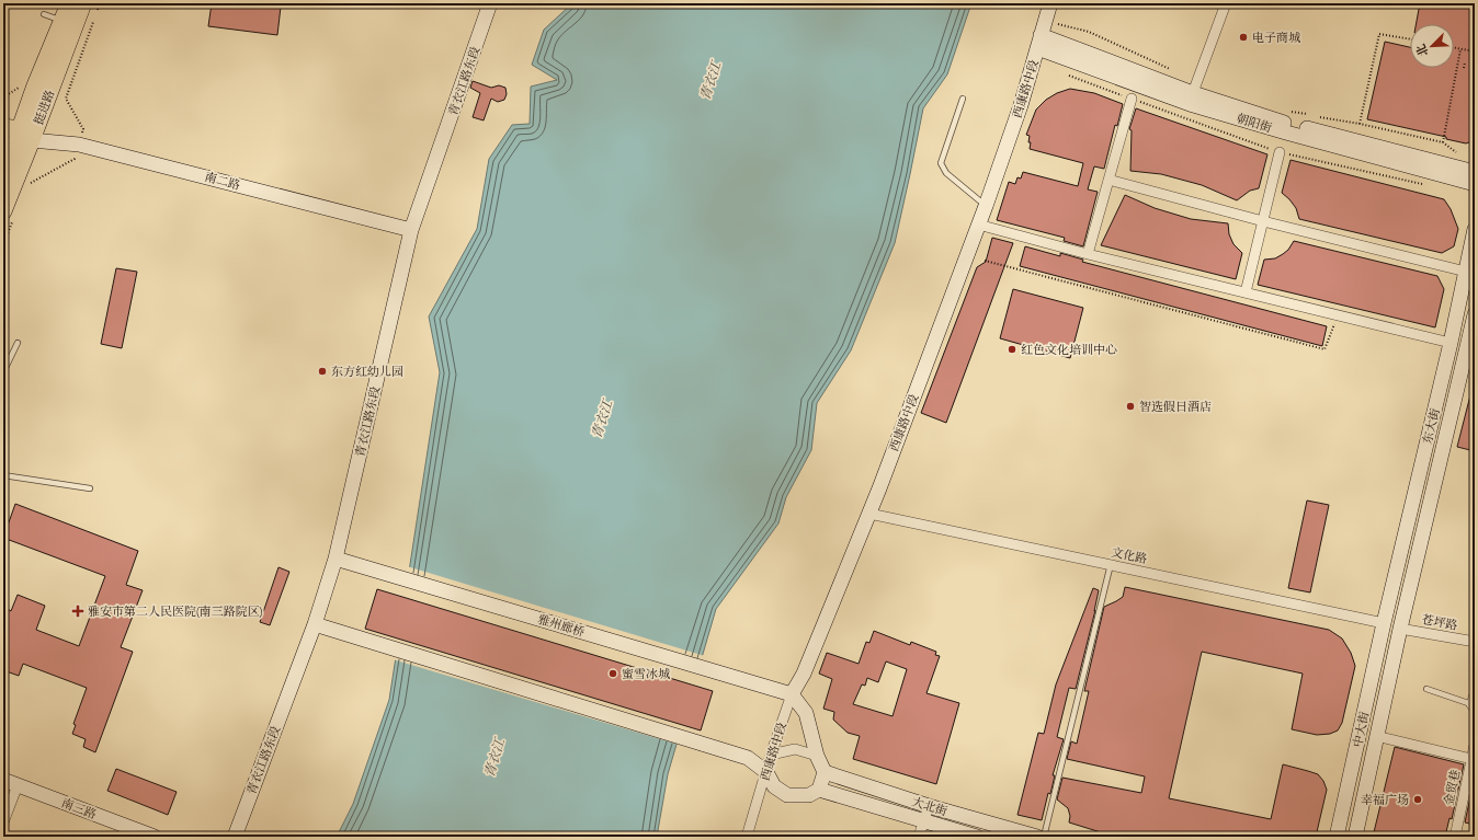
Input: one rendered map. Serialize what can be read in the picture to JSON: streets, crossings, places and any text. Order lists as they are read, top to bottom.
{
  "streets": {
    "main road": [
      "青衣江路东段",
      "西康路中段",
      "挺进路",
      "朝阳街",
      "南二路",
      "东大街",
      "雅州廊桥",
      "中大街",
      "大北街",
      "南三路"
    ],
    "street": ["文化路", "苍坪路", "金贸巷"]
  },
  "crossings": [
    ["青衣江路东段", "南二路"],
    ["青衣江路东段", "雅州廊桥"],
    ["西康路中段", "朝阳街"],
    ["西康路中段", "文化路"],
    ["西康路中段", "雅州廊桥"],
    ["西康路中段", "大北街"],
    ["挺进路", "南二路"],
    ["东大街", "文化路"],
    ["东大街", "苍坪路"],
    ["东大街", "中大街"],
    ["文化路", "中大街"],
    ["苍坪路", "中大街"]
  ],
  "water": ["青衣江"],
  "places": {
    "other": [
      "电子商城",
      "红色文化培训中心",
      "东方红幼儿园",
      "智选假日酒店",
      "蜜雪冰城",
      "幸福广场"
    ],
    "health": ["雅安市第二人民医院(南三路院区)"]
  },
  "north": "bottom left"
}
